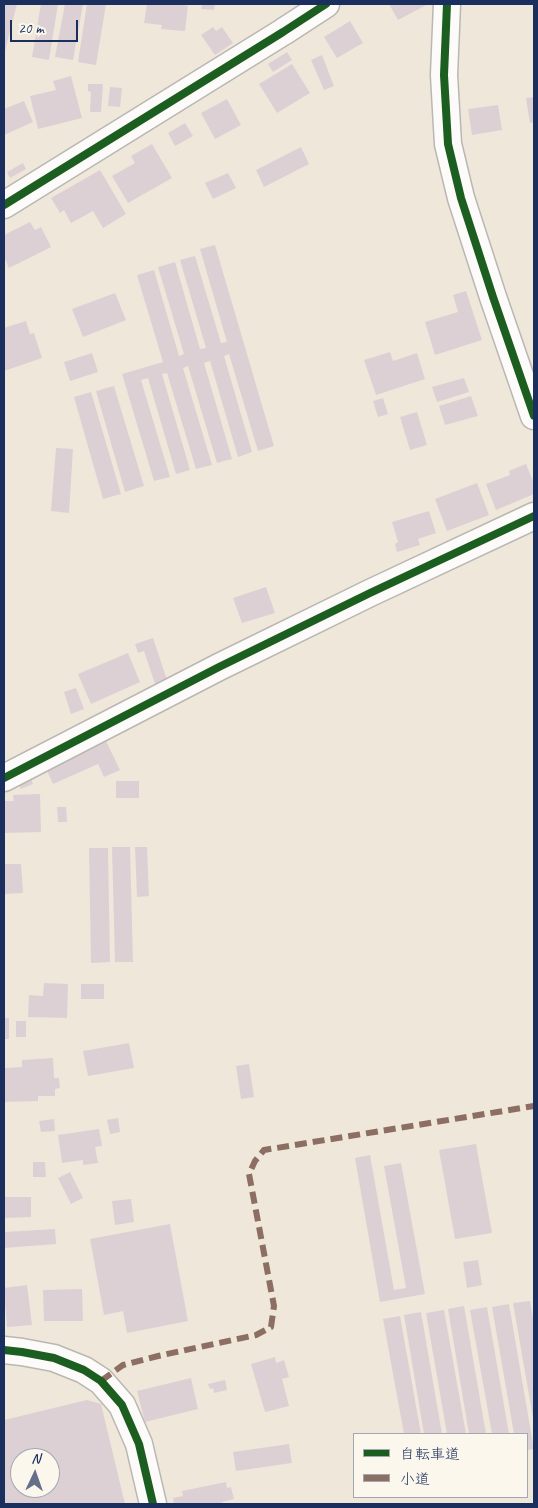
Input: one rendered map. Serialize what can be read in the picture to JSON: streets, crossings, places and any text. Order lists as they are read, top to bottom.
{
  "legend": ["自転車道", "小道"],
  "scale_bar": "20 m",
  "north": "top"
}
